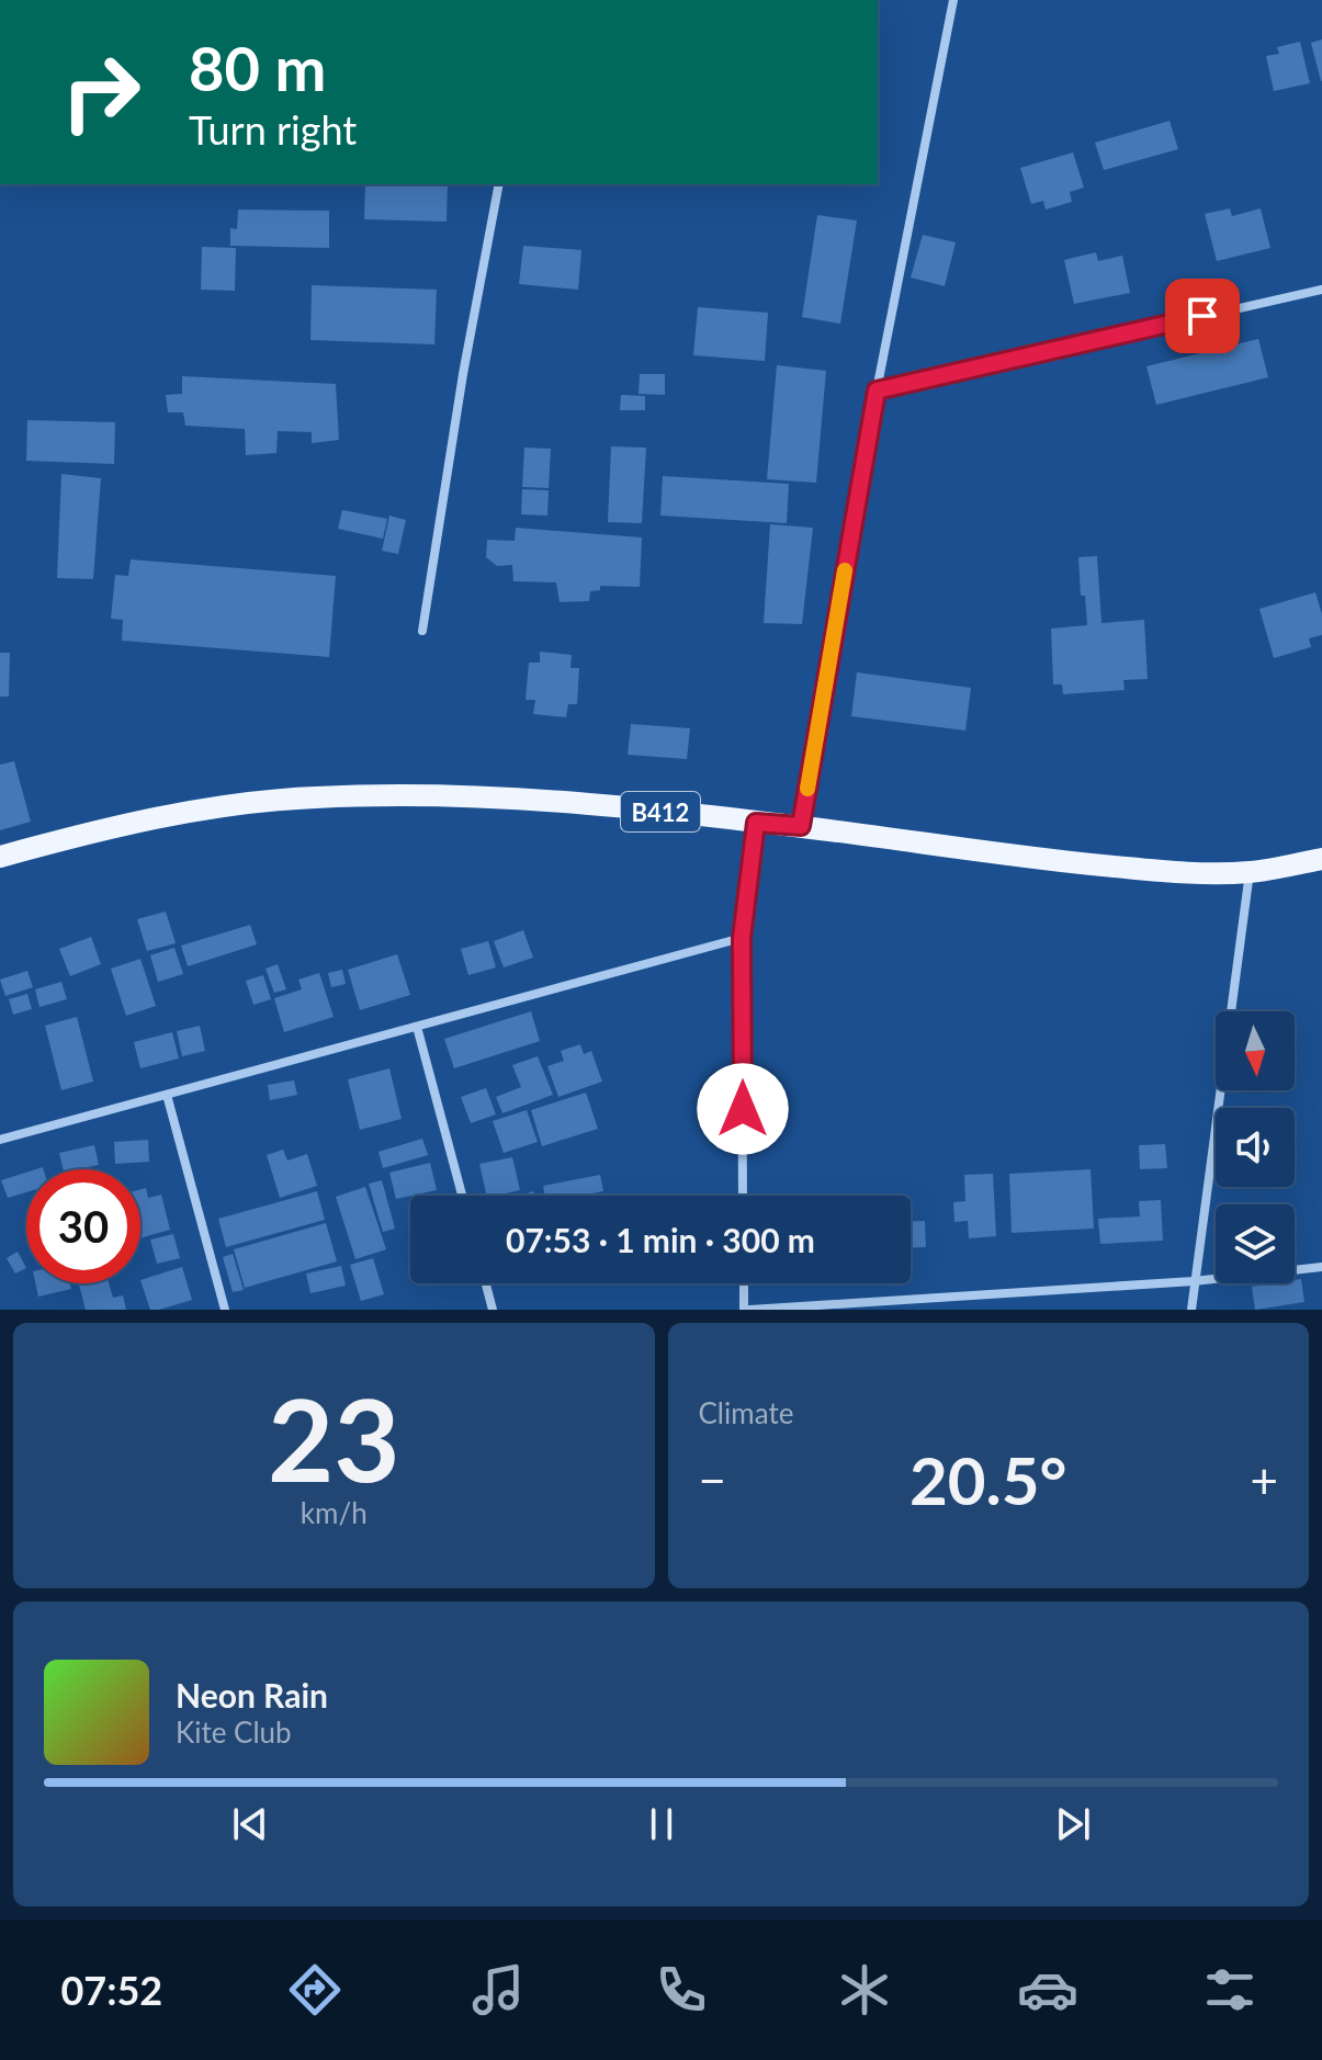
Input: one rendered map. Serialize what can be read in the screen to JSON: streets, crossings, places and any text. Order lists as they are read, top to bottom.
{
  "streets": {
    "main road": ["B412"]
  },
  "north": "bottom",
  "page": {
    "turn": ["80 m", "Turn right"],
    "limit": "30",
    "trip": "07:53 · 1 min · 300 m",
    "tile": [
      ["23", "km/h"],
      "Climate"
    ],
    "heat": ["−", "20.5°", "+"],
    "song": ["Neon Rain", "Kite Club"],
    "tabs": "07:52"
  }
}
